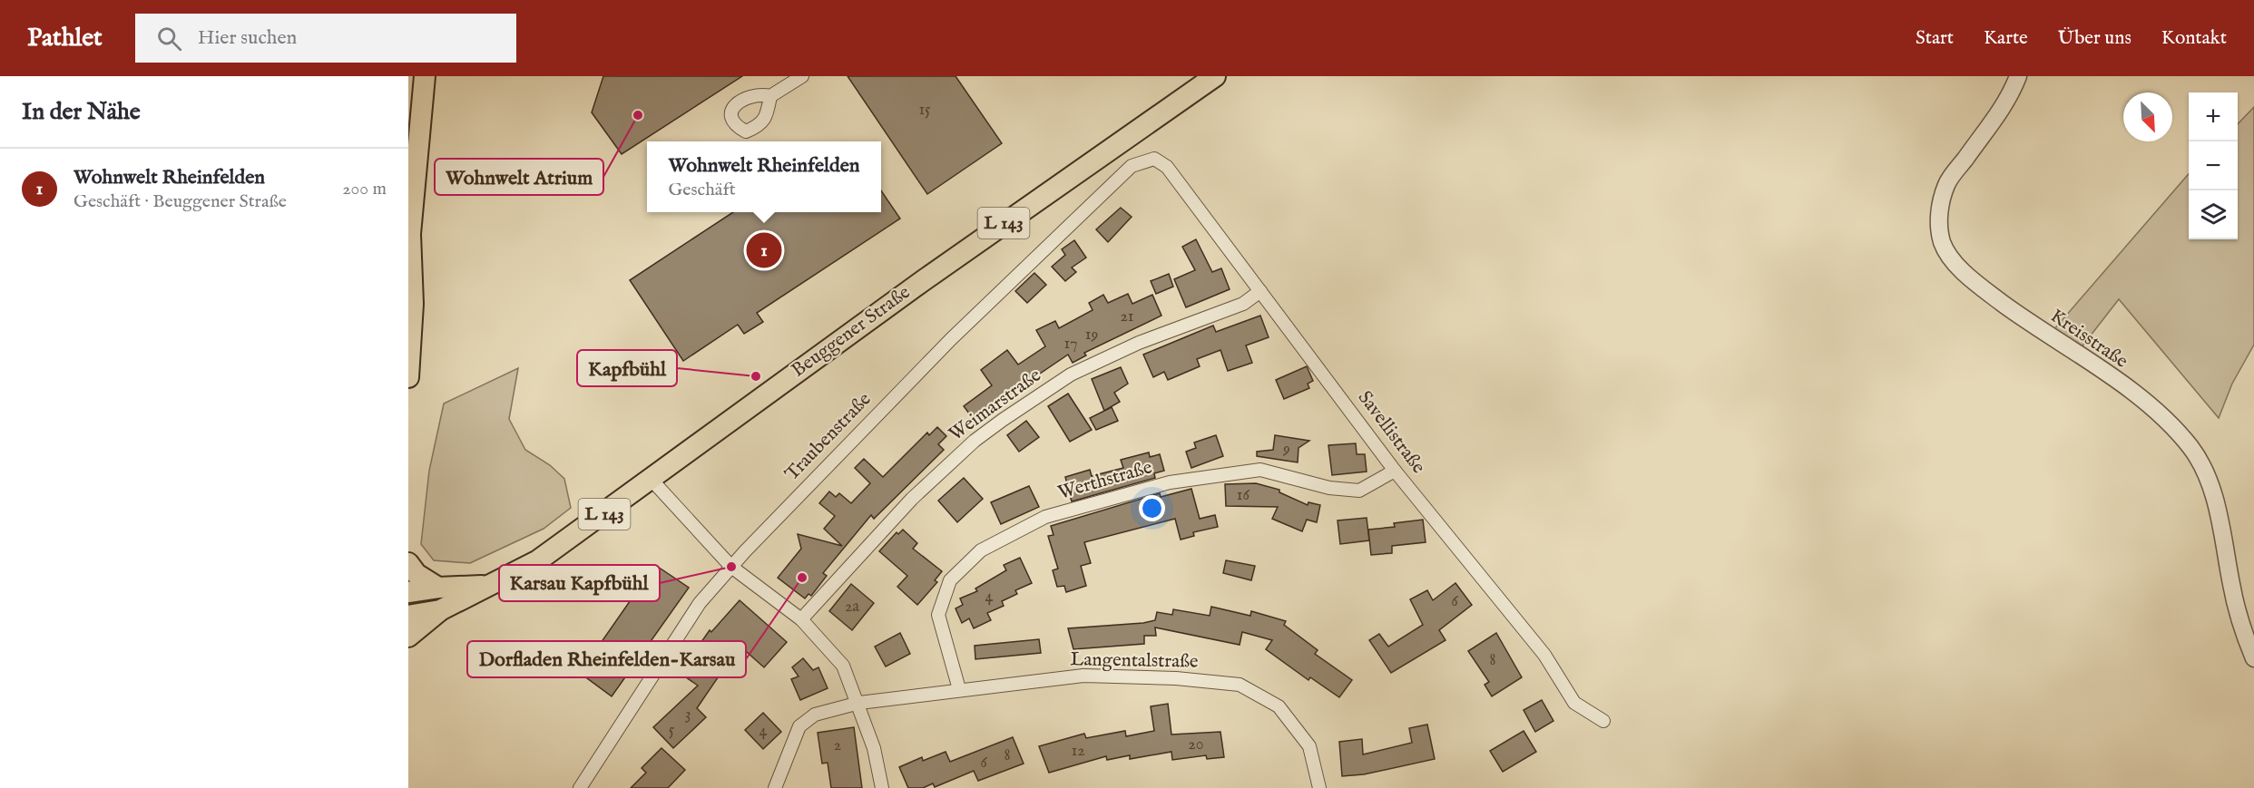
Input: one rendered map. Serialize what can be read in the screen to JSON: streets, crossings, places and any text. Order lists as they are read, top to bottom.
{
  "streets": {
    "main road": ["L 143", "Beuggener Straße"],
    "street": [
      "Kreisstraße",
      "Weimarstraße",
      "Savellistraße",
      "Traubenstraße",
      "Werthstraße",
      "Langentalstraße"
    ]
  },
  "crossings": [
    ["L 143", "Beuggener Straße"],
    ["Weimarstraße", "Savellistraße"],
    ["Savellistraße", "Traubenstraße"],
    ["Savellistraße", "Werthstraße"],
    ["Werthstraße", "Langentalstraße"]
  ],
  "places": [
    "Wohnwelt Atrium",
    "Kapfbühl",
    "Karsau Kapfbühl",
    "Dorfladen Rheinfelden-Karsau"
  ],
  "house_numbers": [
    "15",
    "21",
    "19",
    "17",
    "9",
    "16",
    "4",
    "6",
    "2a",
    "8",
    "3",
    "5",
    "4",
    "20",
    "2",
    "12",
    "8",
    "6"
  ],
  "north": "bottom right",
  "page": {
    "header": "Pathlet",
    "search": "Hier suchen",
    "nav": [
      "Start",
      "Karte",
      "Über uns",
      "Kontakt"
    ],
    "heading": "In der Nähe",
    "map_buttons": ["+", "−"],
    "popup": ["Wohnwelt Rheinfelden", "Geschäft"],
    "list": [
      {
        "mark": "1",
        "name": "Wohnwelt Rheinfelden",
        "note": "Geschäft · Beuggener Straße",
        "value": "200 m"
      }
    ],
    "pins": "1"
  }
}
